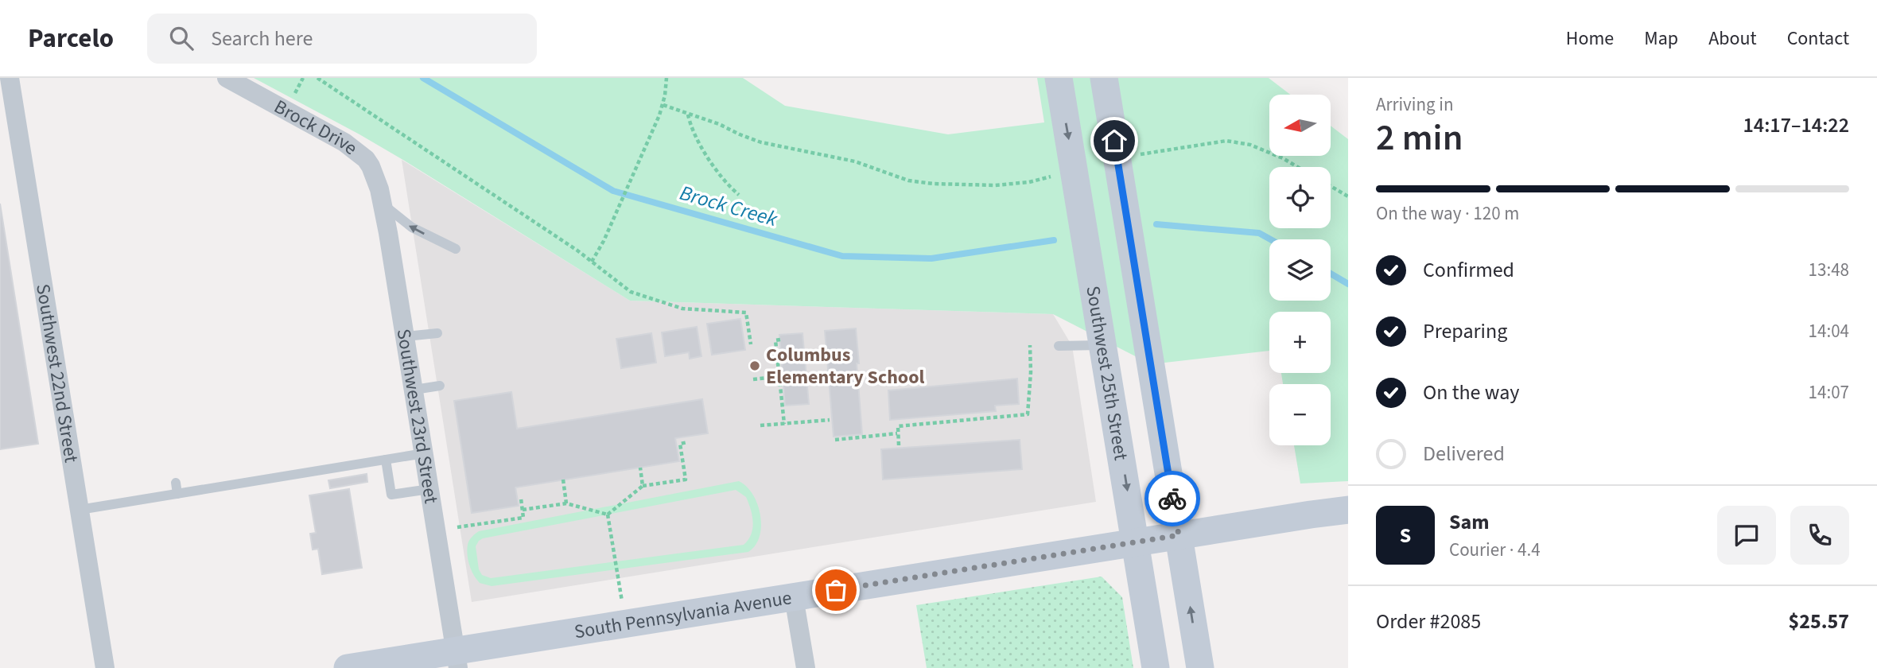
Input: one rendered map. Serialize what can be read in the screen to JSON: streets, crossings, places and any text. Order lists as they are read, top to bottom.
{
  "streets": {
    "street": [
      "Brock Drive",
      "Southwest 22nd Street",
      "Southwest 25th Street",
      "Southwest 23rd Street",
      "South Pennsylvania Avenue"
    ]
  },
  "crossings": [
    ["Brock Drive", "Southwest 23rd Street"],
    ["Southwest 25th Street", "South Pennsylvania Avenue"],
    ["Southwest 23rd Street", "South Pennsylvania Avenue"]
  ],
  "water": ["Brock Creek"],
  "places": ["Columbus Elementary School"],
  "north": "left",
  "page": {
    "header": "Parcelo",
    "search": "Search here",
    "nav": [
      "Home",
      "Map",
      "About",
      "Contact"
    ],
    "heading": ["2 min", "Arriving in", "14:17–14:22"],
    "panel": [
      "Sam",
      "Courier · 4.4",
      "Order #2085",
      "$25.57"
    ],
    "map_buttons": ["+", "−"],
    "bar": "On the way · 120 m",
    "list": [
      ["Confirmed", "13:48"],
      ["Preparing", "14:04"],
      ["On the way", "14:07"],
      "Delivered"
    ],
    "round": "S"
  }
}
